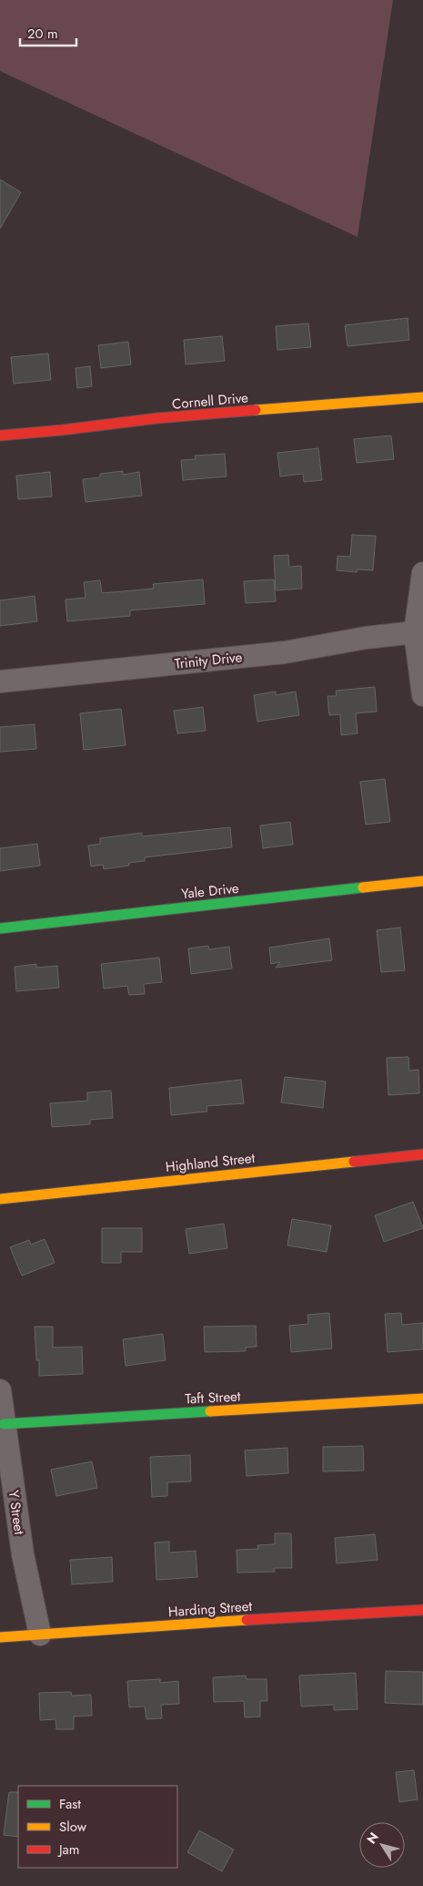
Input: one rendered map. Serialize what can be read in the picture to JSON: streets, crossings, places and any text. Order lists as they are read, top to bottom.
{
  "streets": {
    "street": [
      "Cornell Drive",
      "Trinity Drive",
      "Yale Drive",
      "Highland Street",
      "Taft Street",
      "Y Street",
      "Harding Street"
    ]
  },
  "crossings": [
    ["Taft Street", "Y Street"],
    ["Y Street", "Harding Street"]
  ],
  "legend": ["Fast", "Slow", "Jam"],
  "scale_bar": "20 m",
  "north": "top left"
}
